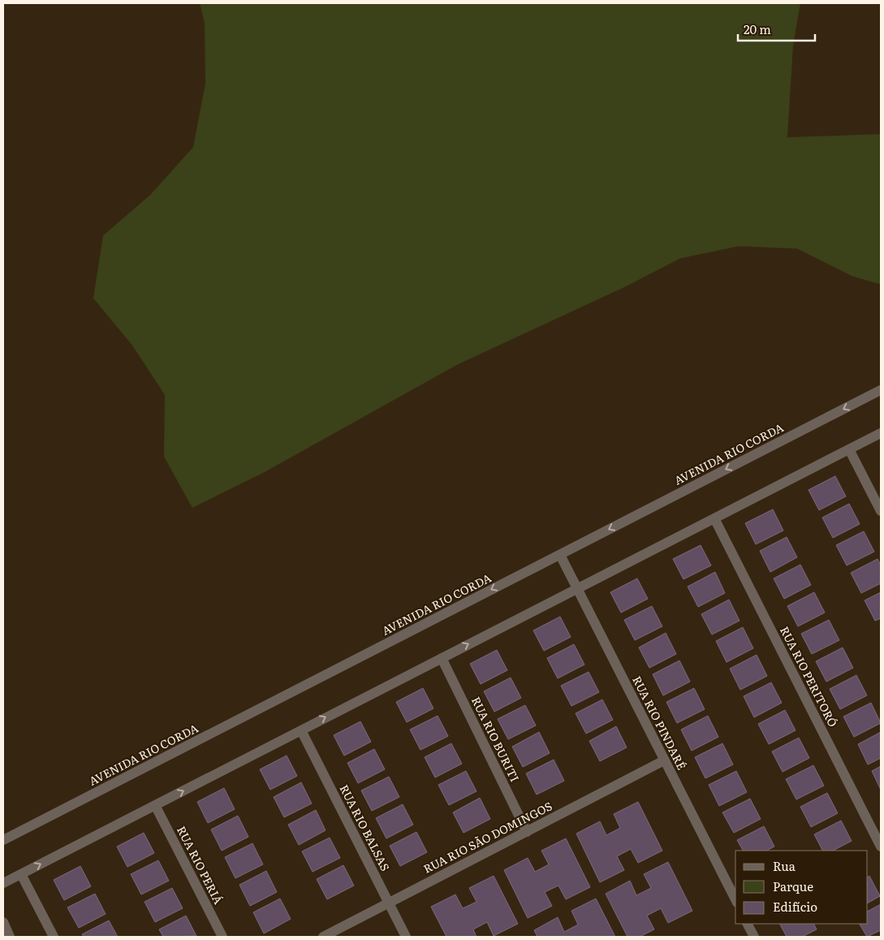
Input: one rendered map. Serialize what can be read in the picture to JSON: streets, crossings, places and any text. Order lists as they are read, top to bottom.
{
  "streets": {
    "street": [
      "AVENIDA RIO CORDA",
      "RUA RIO PERITORÓ",
      "RUA RIO PINDARÉ",
      "RUA RIO BURITI",
      "RUA RIO BALSAS",
      "RUA RIO SÃO DOMINGOS",
      "RUA RIO PERIÁ"
    ]
  },
  "crossings": [
    ["AVENIDA RIO CORDA", "RUA RIO PINDARÉ"],
    ["RUA RIO PINDARÉ", "RUA RIO SÃO DOMINGOS"],
    ["RUA RIO BURITI", "RUA RIO SÃO DOMINGOS"],
    ["RUA RIO BALSAS", "RUA RIO SÃO DOMINGOS"]
  ],
  "legend": ["Rua", "Parque", "Edifício"],
  "scale_bar": "20 m"
}
